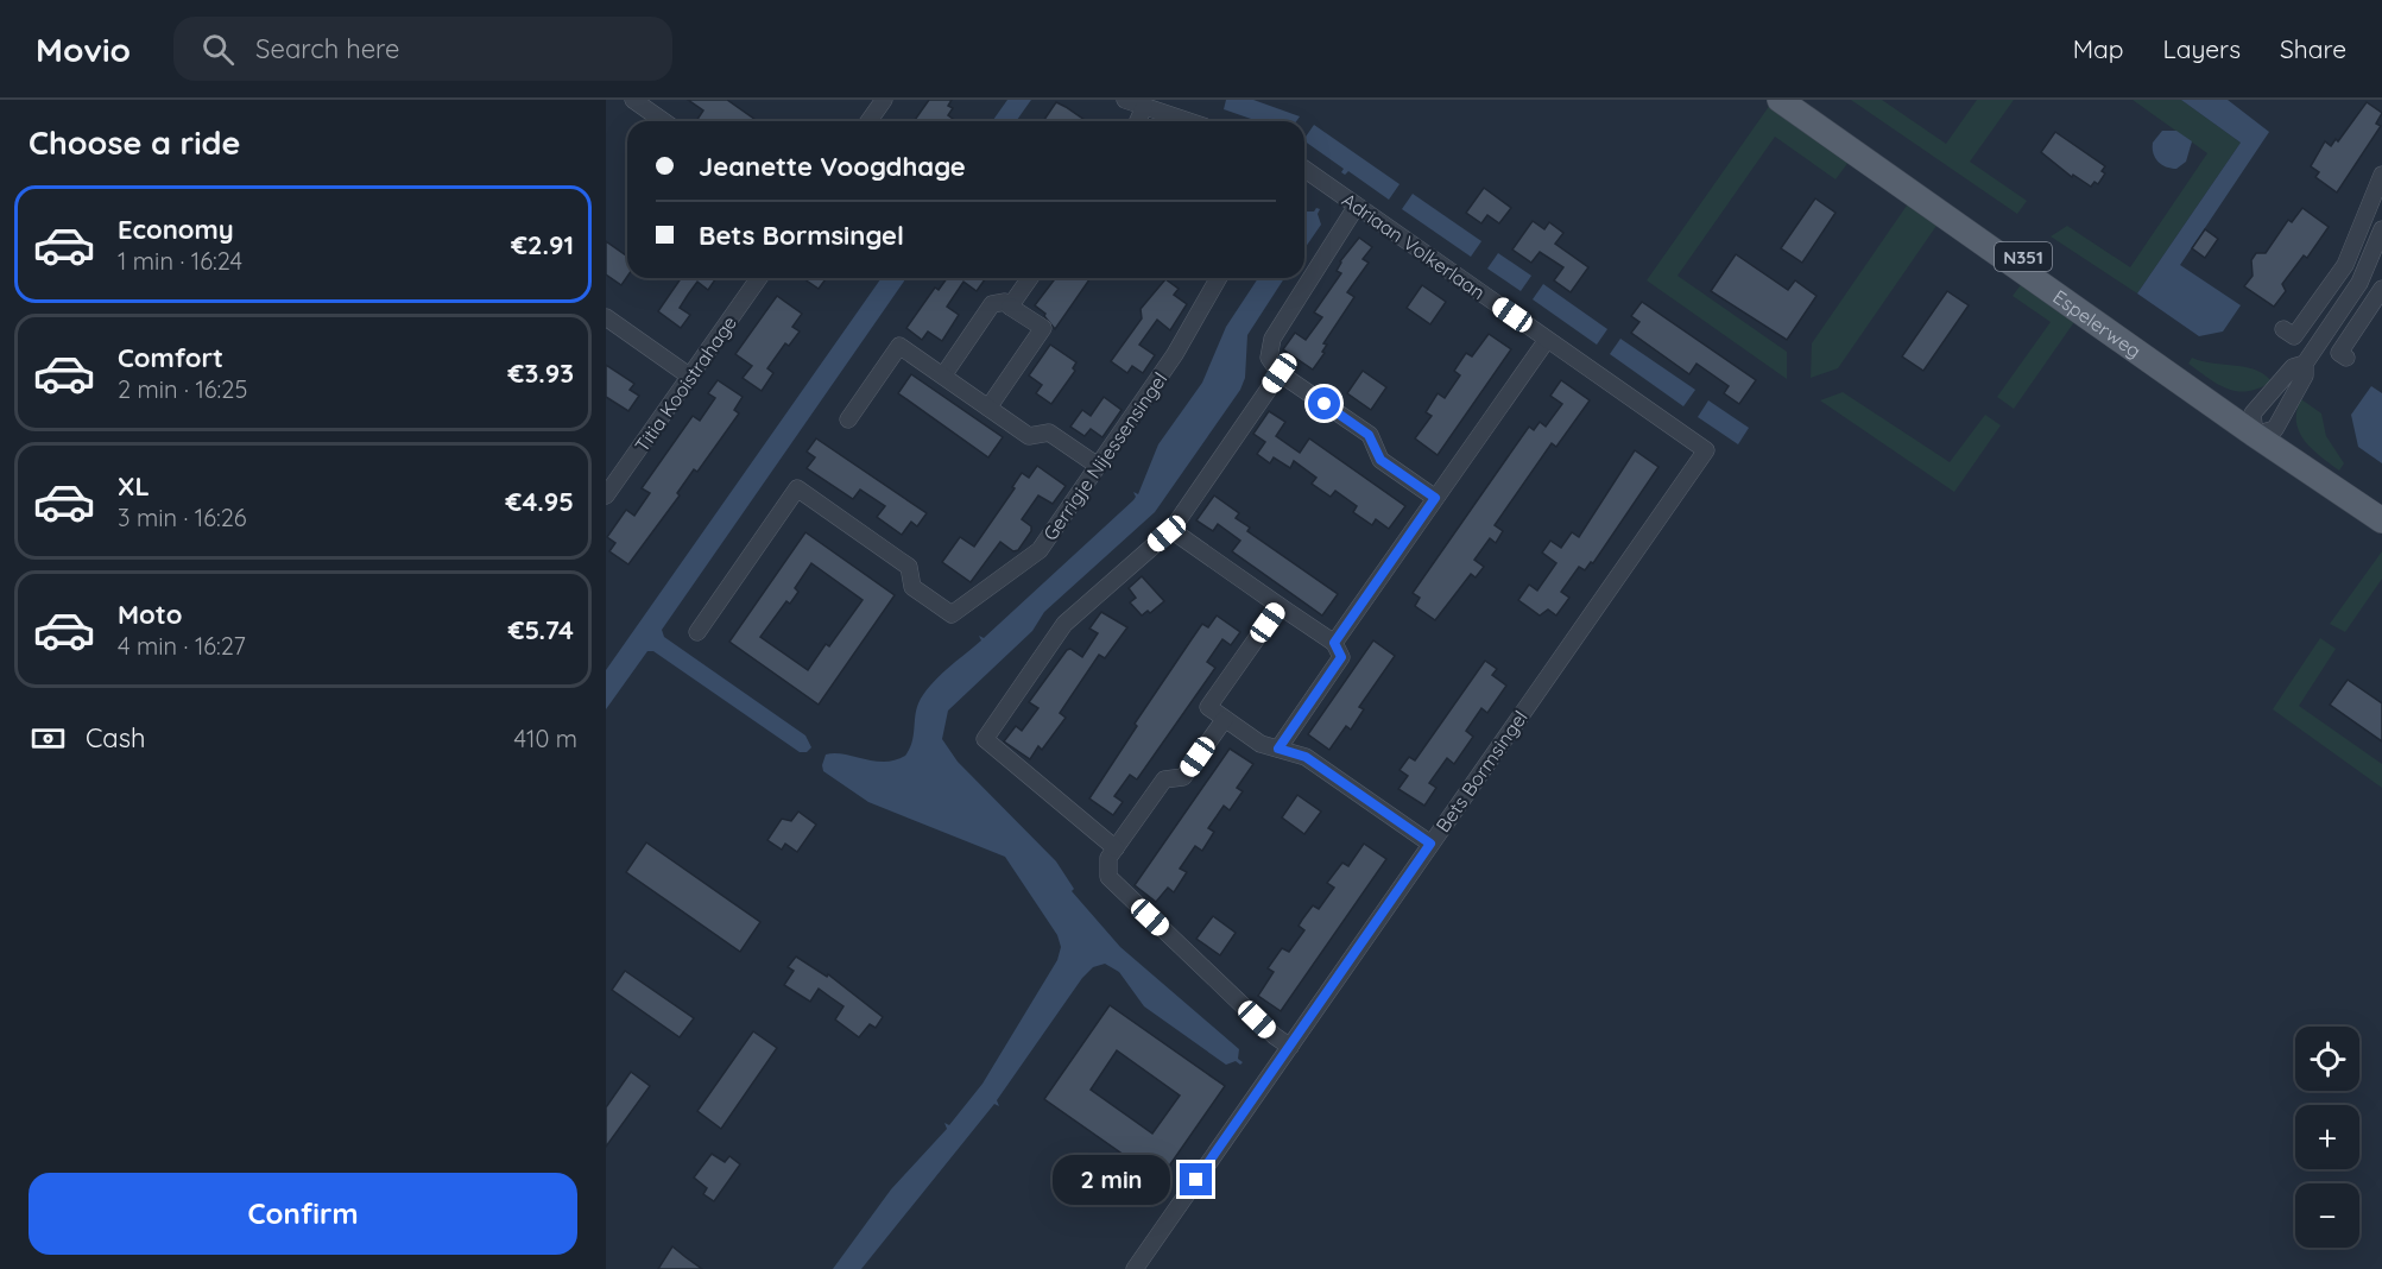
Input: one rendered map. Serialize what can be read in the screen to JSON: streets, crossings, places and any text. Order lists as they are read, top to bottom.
{
  "streets": {
    "main road": ["N351", "Espelerweg"],
    "street": [
      "Adriaan Volkerlaan",
      "Titia Kooistrahage",
      "Gerrigje Nijessensingel",
      "Bets Bormsingel"
    ]
  },
  "crossings": [
    ["Adriaan Volkerlaan", "Bets Bormsingel"]
  ],
  "page": {
    "header": "Movio",
    "search": "Search here",
    "nav": ["Map", "Layers", "Share"],
    "heading": "Choose a ride",
    "banner": ["Jeanette Voogdhage", "Bets Bormsingel"],
    "list": [
      {
        "name": "Economy",
        "note": "1 min · 16:24",
        "value": "€2.91"
      },
      {
        "name": "Comfort",
        "note": "2 min · 16:25",
        "value": "€3.93"
      },
      {
        "name": "XL",
        "note": "3 min · 16:26",
        "value": "€4.95"
      },
      {
        "name": "Moto",
        "note": "4 min · 16:27",
        "value": "€5.74"
      }
    ],
    "pay": ["Cash", "410 m"],
    "map_buttons": ["+", "−"],
    "bubble": "2 min",
    "buttons": "Confirm"
  }
}
